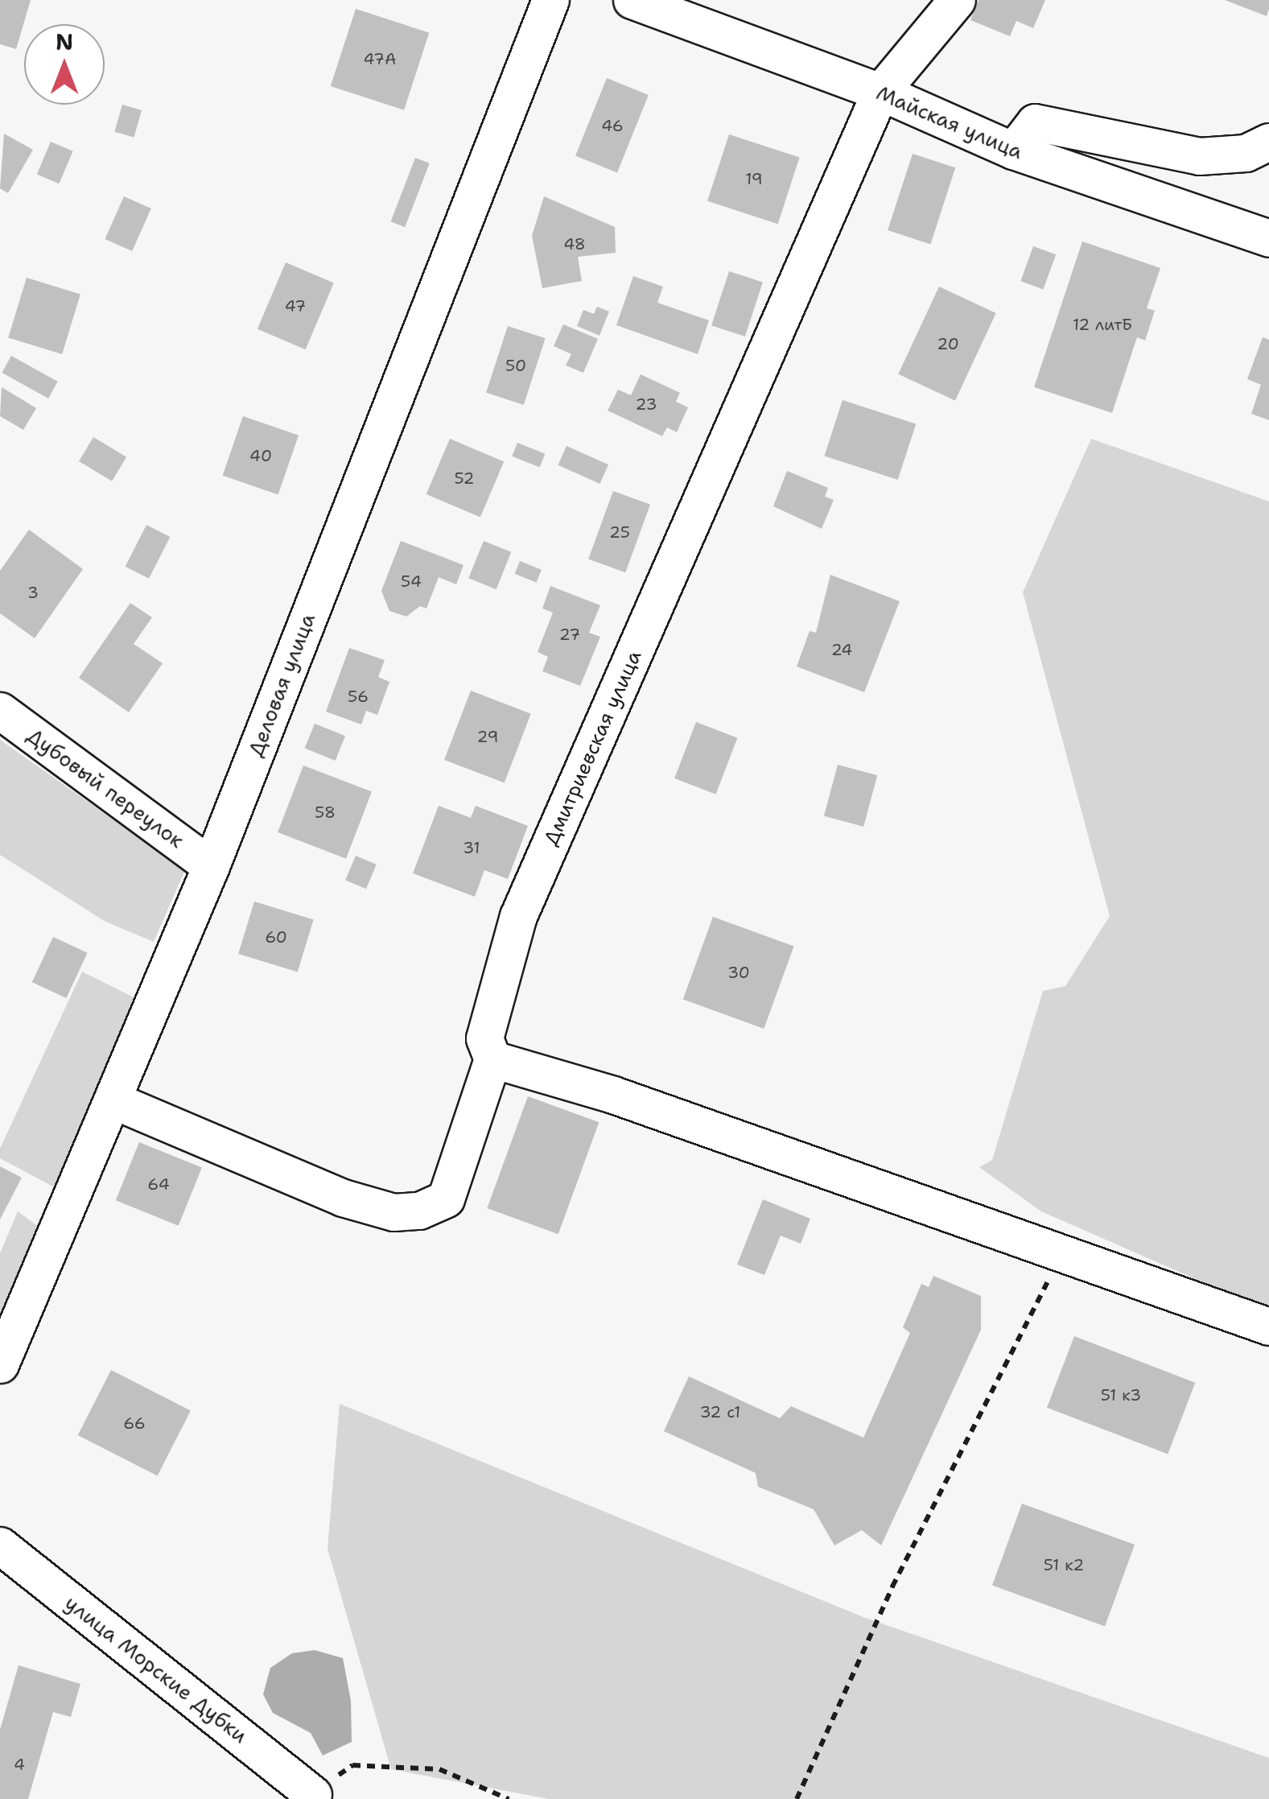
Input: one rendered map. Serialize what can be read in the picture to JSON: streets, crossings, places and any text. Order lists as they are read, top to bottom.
{
  "streets": {
    "street": [
      "Майская улица",
      "Деловая улица",
      "Дмитриевская улица",
      "Дубовый переулок",
      "улица Морские Дубки"
    ]
  },
  "crossings": [
    ["Майская улица", "Дмитриевская улица"],
    ["Деловая улица", "Дмитриевская улица"],
    ["Деловая улица", "Дубовый переулок"]
  ],
  "house_numbers": [
    "47А",
    "46",
    "19",
    "48",
    "47",
    "12 литБ",
    "20",
    "50",
    "23",
    "40",
    "52",
    "25",
    "54",
    "3",
    "27",
    "24",
    "56",
    "29",
    "58",
    "31",
    "60",
    "30",
    "64",
    "51 к3",
    "32 с1",
    "66",
    "51 к2",
    "4"
  ],
  "north": "top"
}
